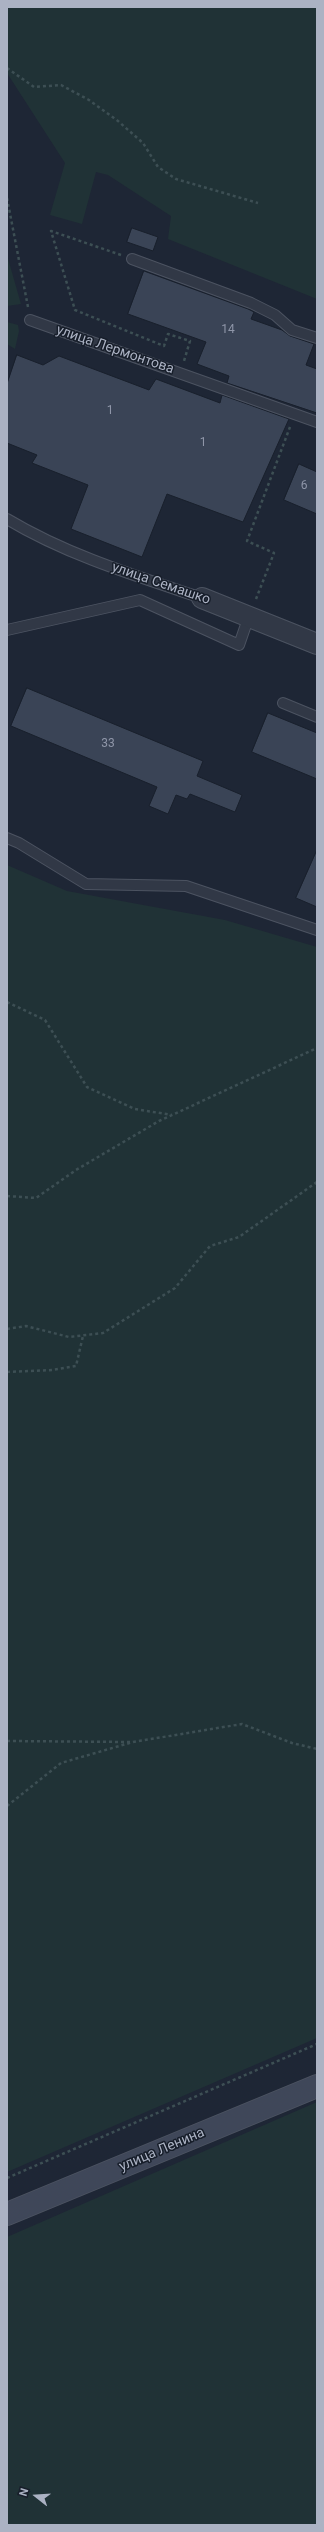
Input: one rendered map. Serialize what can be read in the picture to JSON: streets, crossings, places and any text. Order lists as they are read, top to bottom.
{
  "streets": {
    "main road": ["улица Ленина"],
    "street": ["улица Семашко"],
    "lane": ["улица Лермонтова"]
  },
  "house_numbers": [
    "14",
    "1",
    "1",
    "6",
    "33"
  ],
  "north": "left"
}
